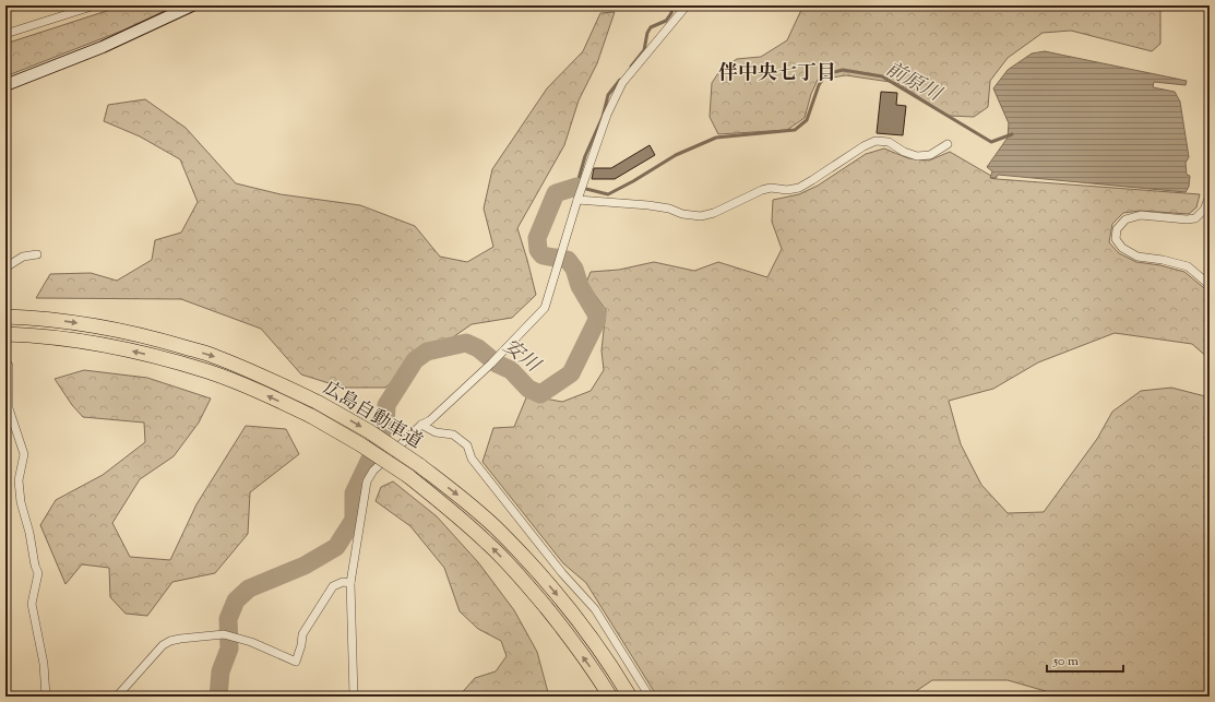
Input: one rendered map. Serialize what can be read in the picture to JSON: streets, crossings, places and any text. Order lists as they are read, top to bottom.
{
  "streets": {
    "highway": ["広島自動車道"]
  },
  "districts": ["伴中央七丁目"],
  "water": ["前原川", "安川"],
  "scale_bar": "50 m"
}
